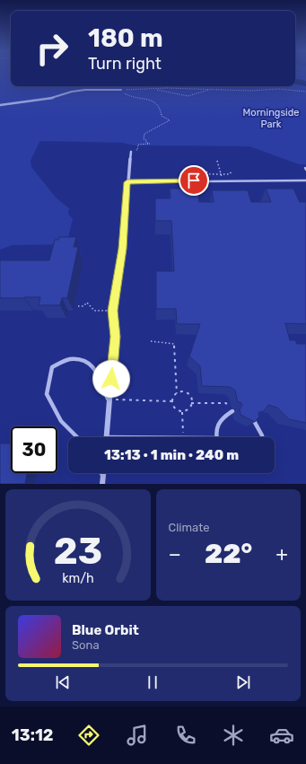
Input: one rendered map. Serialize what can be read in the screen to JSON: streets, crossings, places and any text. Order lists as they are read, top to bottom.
{
  "parks": ["Morningside Park"],
  "page": {
    "turn": ["180 m", "Turn right"],
    "limit": "30",
    "trip": "13:13 · 1 min · 240 m",
    "tile": "Climate",
    "heat": ["−", "22°", "+"],
    "song": ["Blue Orbit", "Sona"],
    "tabs": "13:12",
    "gauge": ["23", "km/h"]
  }
}
